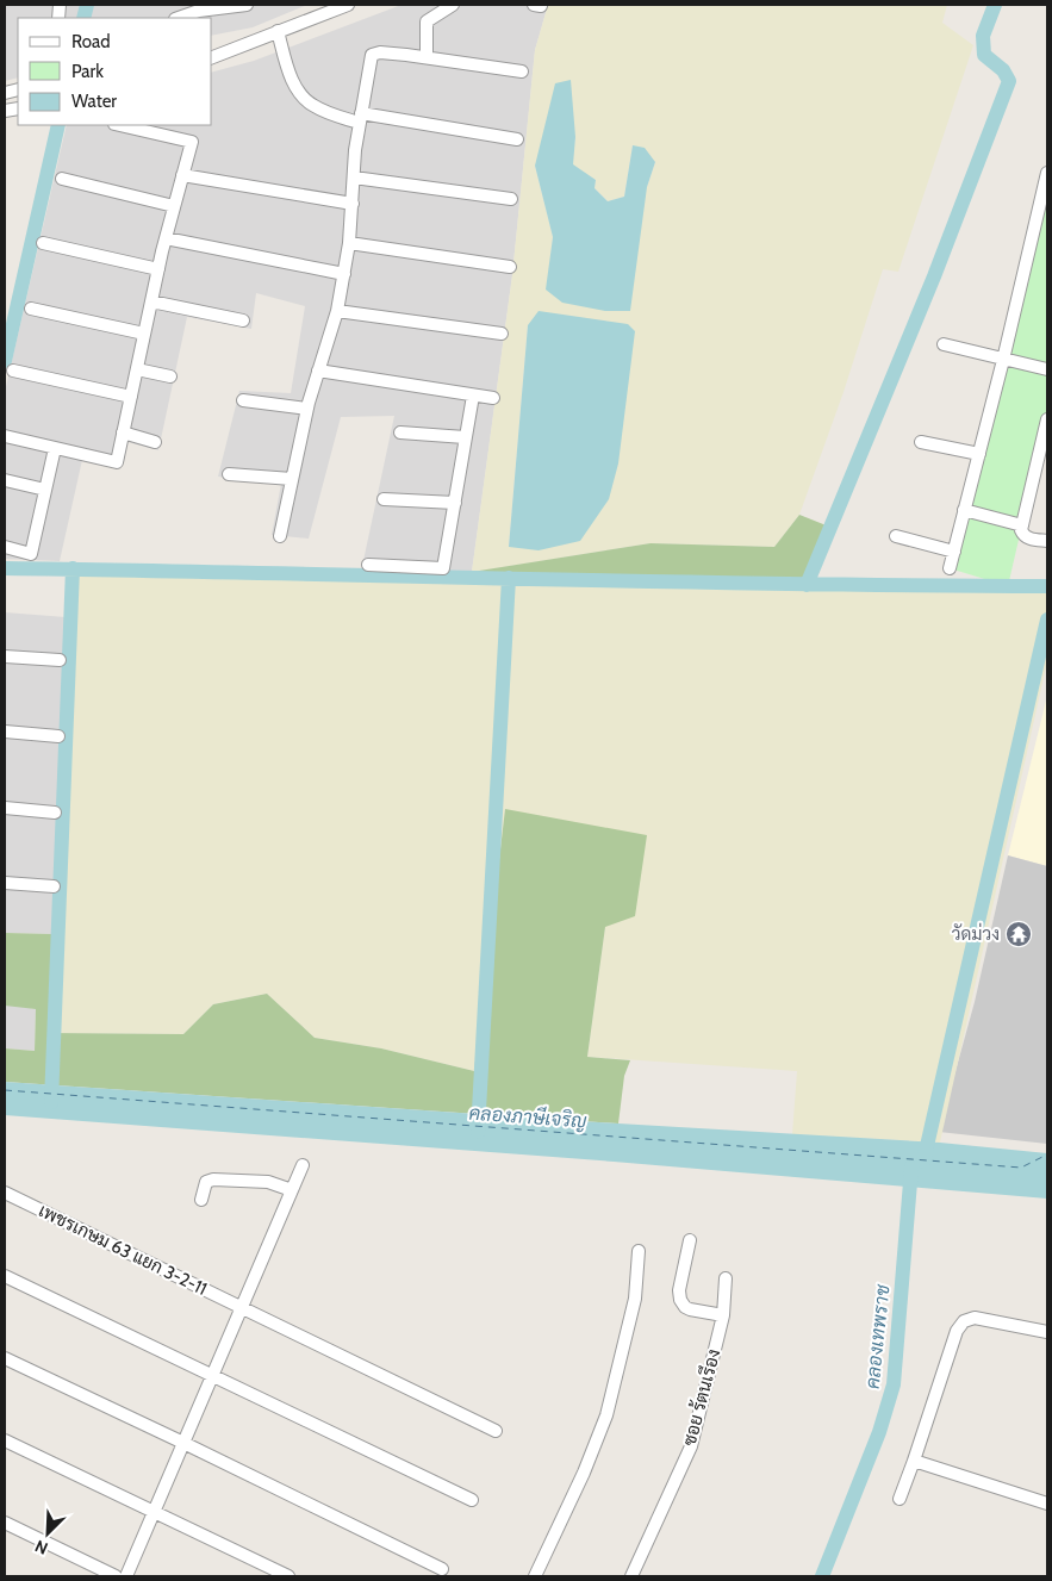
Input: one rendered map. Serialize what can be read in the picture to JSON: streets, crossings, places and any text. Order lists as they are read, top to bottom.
{
  "streets": {
    "street": ["เพชรเกษม 63 แยก 3-2-11", "ซอย ร้ตนเรึอง"]
  },
  "water": ["คลองภาษีเจริญ", "คลองเทพราช"],
  "places": {
    "temple": ["วัดม่วง"]
  },
  "legend": ["Road", "Park", "Water"],
  "north": "bottom left"
}
